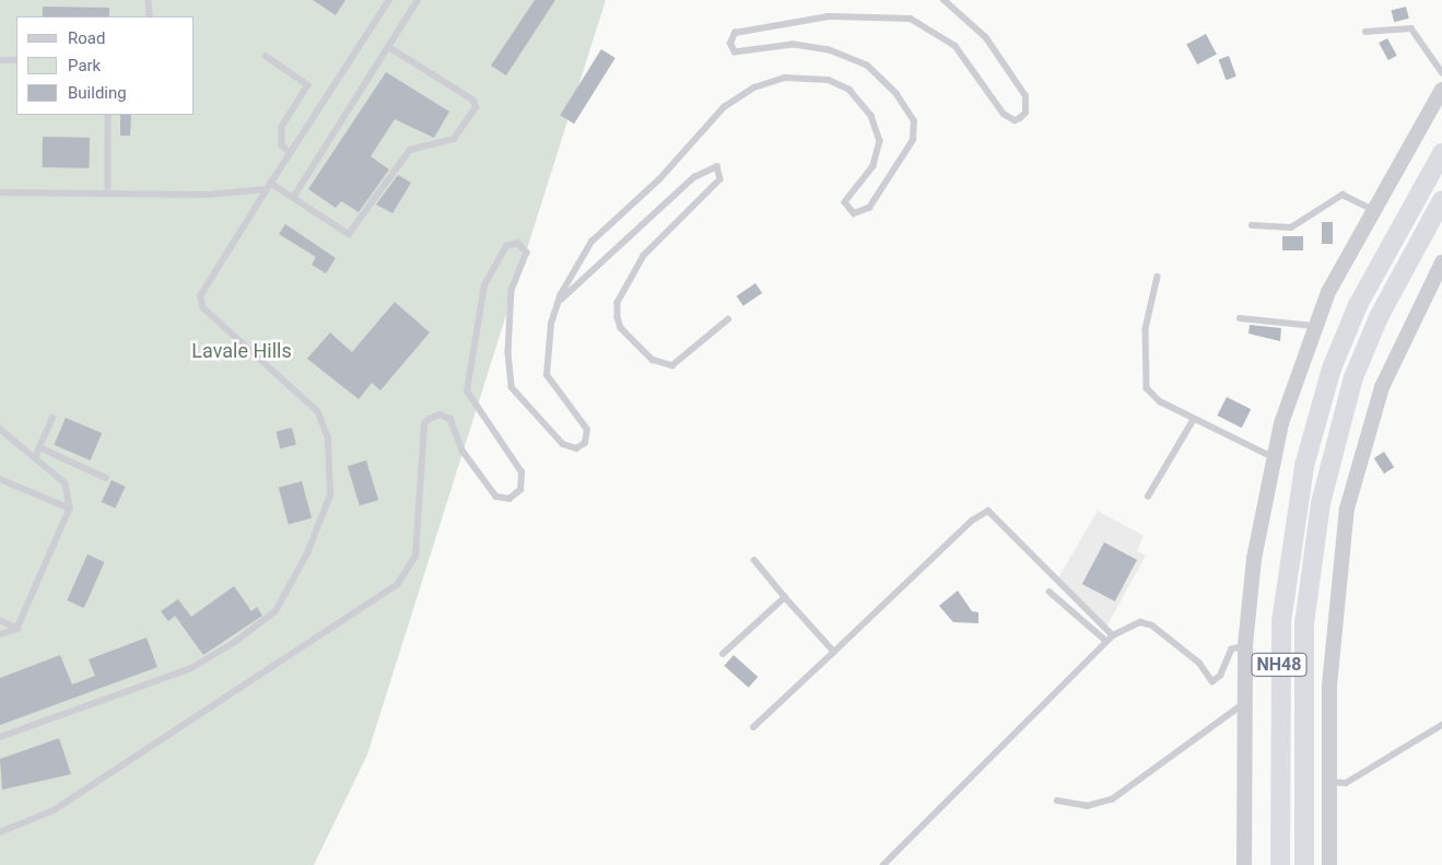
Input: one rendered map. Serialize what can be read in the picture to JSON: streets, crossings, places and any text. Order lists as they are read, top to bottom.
{
  "streets": {
    "highway": ["NH48"]
  },
  "parks": ["Lavale Hills"],
  "legend": ["Road", "Park", "Building"]
}
